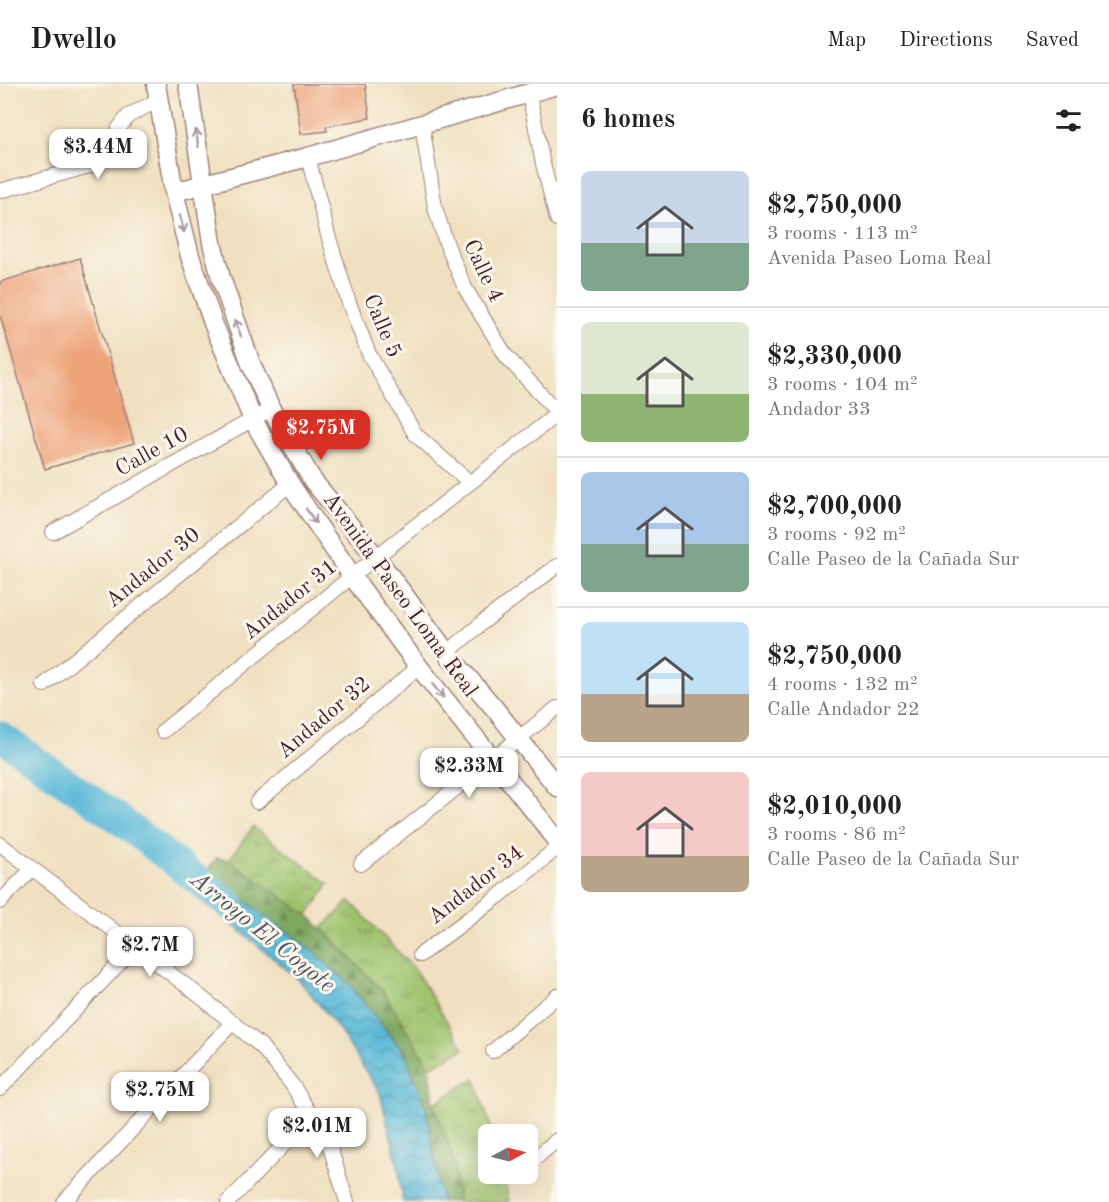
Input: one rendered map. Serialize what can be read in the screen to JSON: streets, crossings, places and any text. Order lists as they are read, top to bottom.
{
  "streets": {
    "street": [
      "Calle 4",
      "Calle 5",
      "Calle 10",
      "Andador 30",
      "Avenida Paseo Loma Real",
      "Andador 31",
      "Andador 32",
      "Andador 34"
    ]
  },
  "crossings": [
    ["Calle 4", "Andador 31"],
    ["Calle 5", "Andador 31"],
    ["Calle 10", "Avenida Paseo Loma Real"],
    ["Andador 30", "Avenida Paseo Loma Real"],
    ["Avenida Paseo Loma Real", "Andador 31"],
    ["Avenida Paseo Loma Real", "Andador 32"]
  ],
  "water": ["Arroyo El Coyote"],
  "north": "right",
  "page": {
    "header": "Dwello",
    "nav": ["Map", "Directions", "Saved"],
    "heading": "6 homes",
    "price": [
      "$3.44M",
      "$2.75M",
      "$2.33M",
      "$2.7M",
      "$2.75M",
      "$2.01M"
    ],
    "list": [
      {
        "name": "$2,750,000",
        "note": "3 rooms · 113 m² · Avenida Paseo Loma Real"
      },
      {
        "name": "$2,330,000",
        "note": "3 rooms · 104 m² · Andador 33"
      },
      {
        "name": "$2,700,000",
        "note": "3 rooms · 92 m² · Calle Paseo de la Cañada Sur"
      },
      {
        "name": "$2,750,000",
        "note": "4 rooms · 132 m² · Calle Andador 22"
      },
      {
        "name": "$2,010,000",
        "note": "3 rooms · 86 m² · Calle Paseo de la Cañada Sur"
      }
    ]
  }
}
